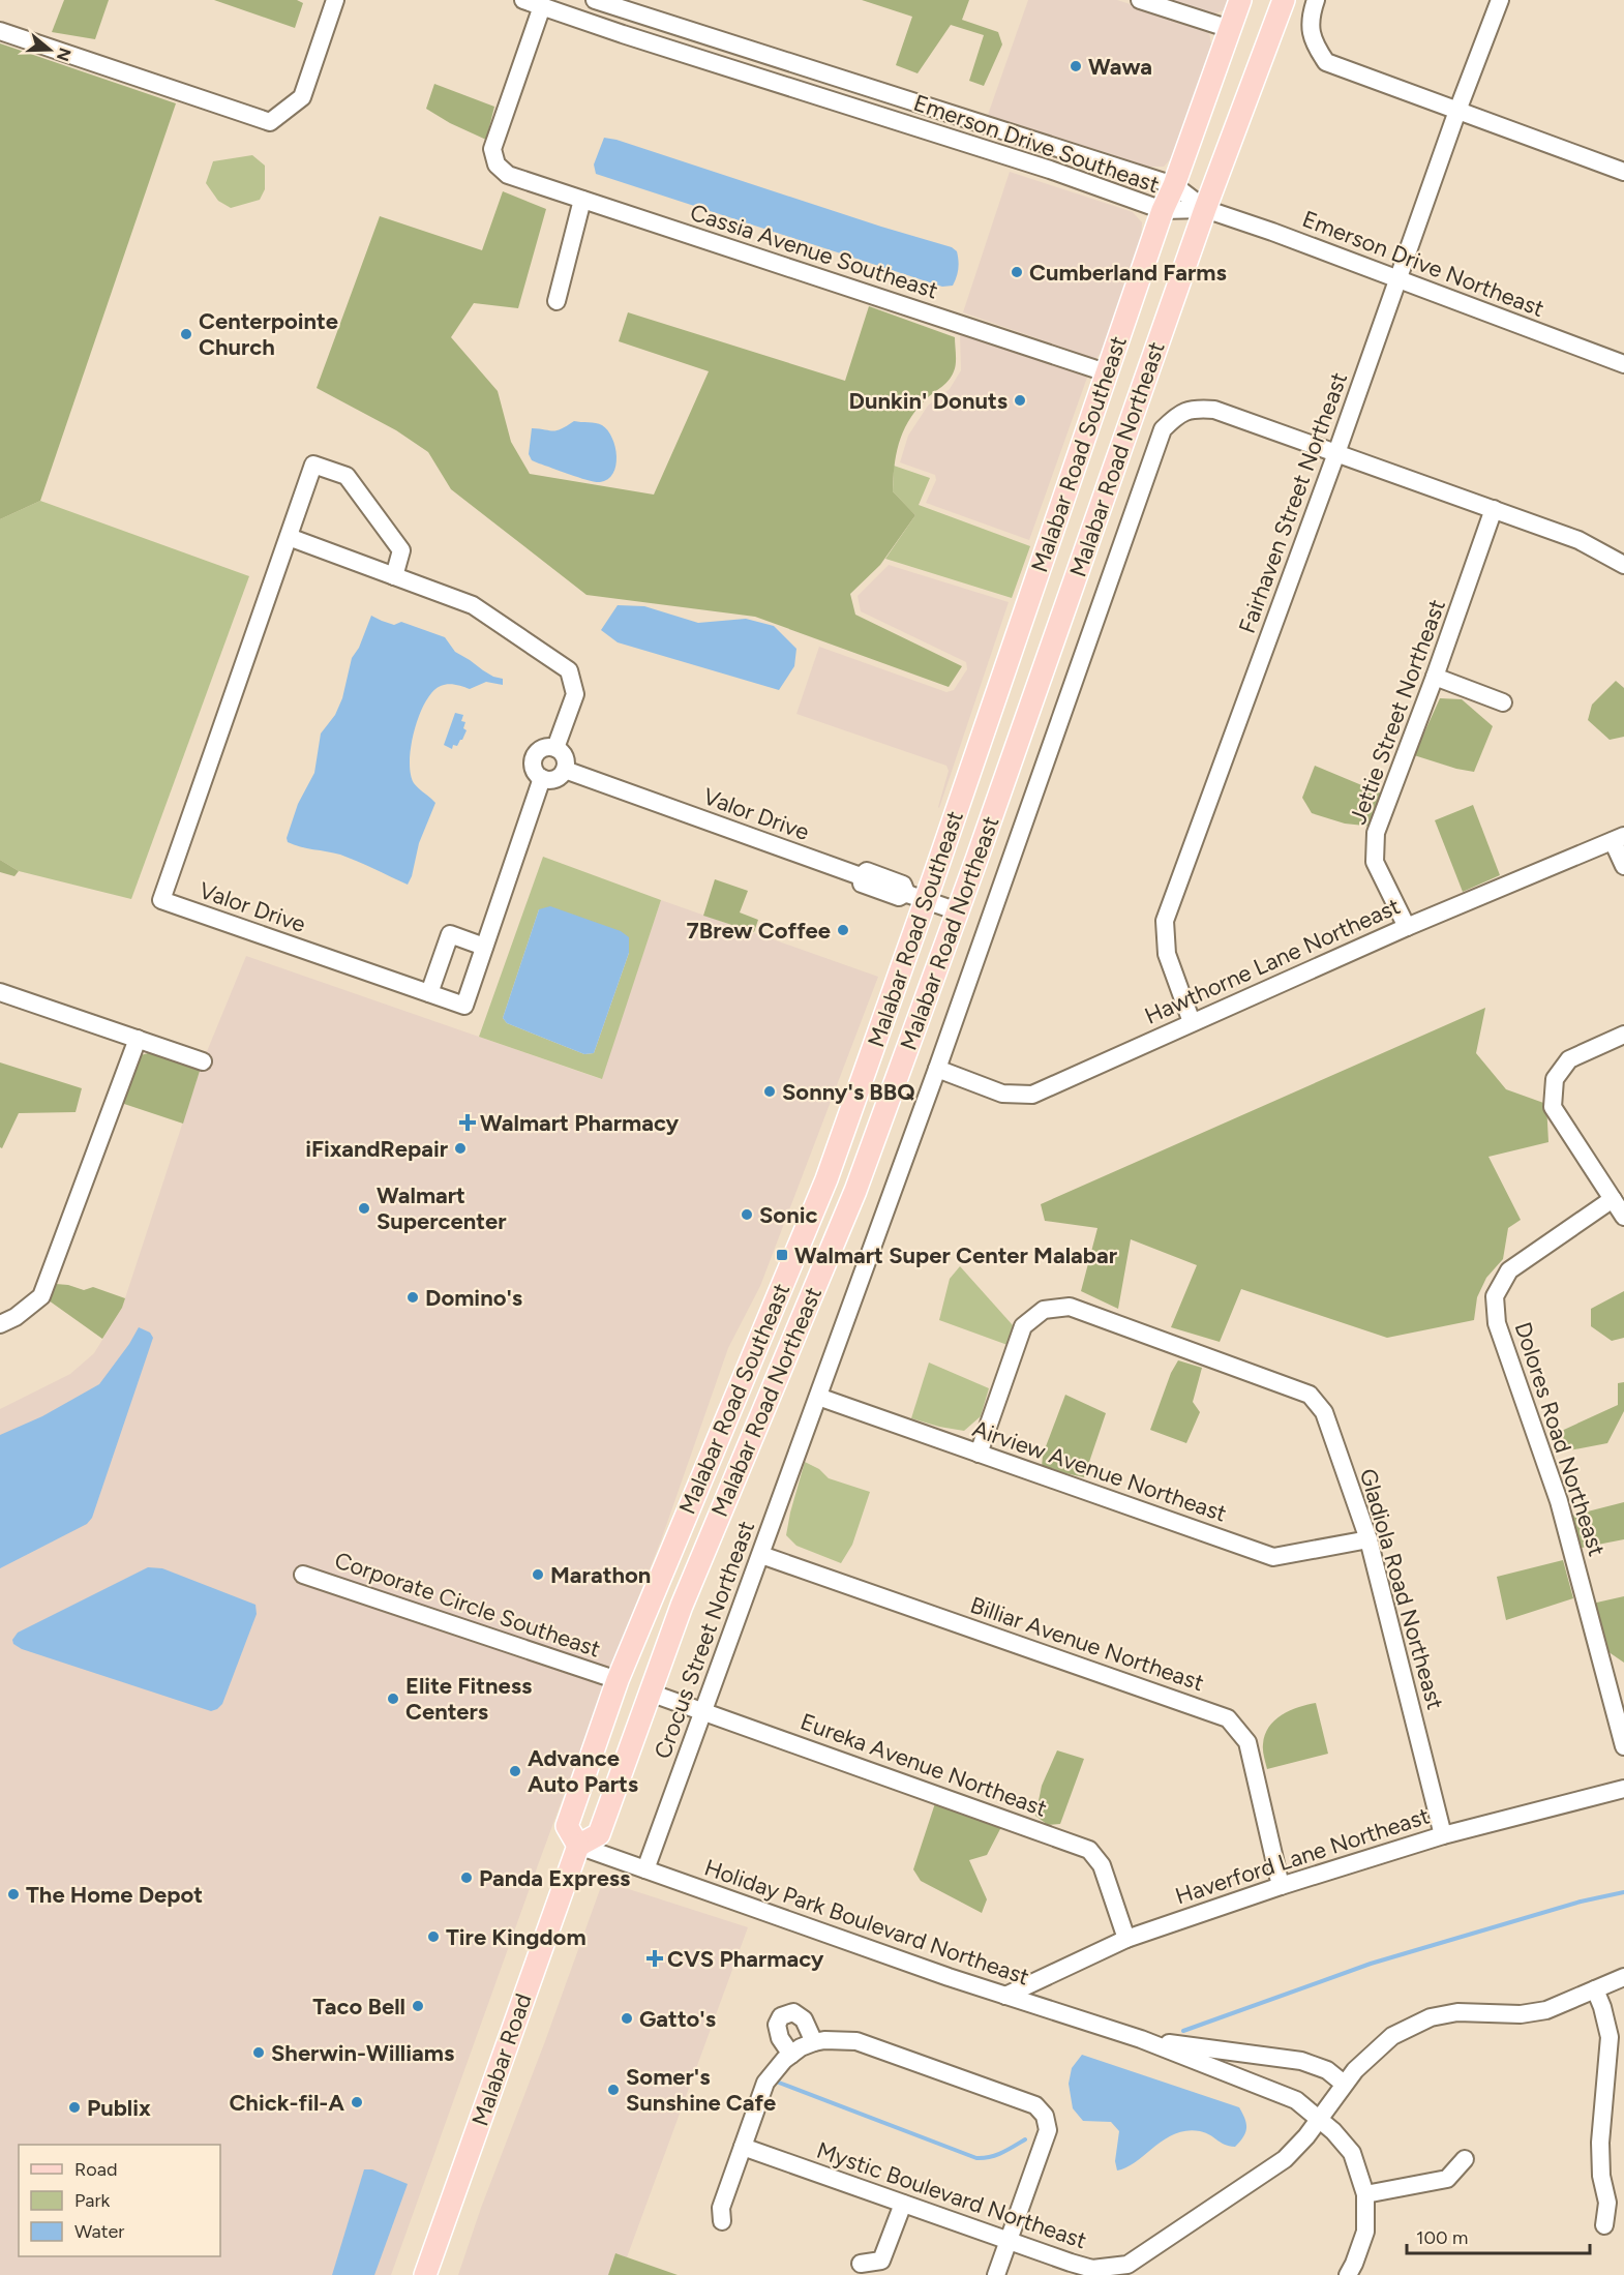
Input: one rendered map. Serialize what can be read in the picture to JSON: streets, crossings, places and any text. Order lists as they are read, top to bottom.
{
  "streets": {
    "main road": ["Malabar Road Southeast", "Malabar Road Northeast", "Malabar Road"],
    "street": [
      "Emerson Drive Southeast",
      "Cassia Avenue Southeast",
      "Emerson Drive Northeast",
      "Fairhaven Street Northeast",
      "Jettie Street Northeast",
      "Valor Drive",
      "Hawthorne Lane Northeast",
      "Dolores Road Northeast",
      "Airview Avenue Northeast",
      "Gladiola Road Northeast",
      "Corporate Circle Southeast",
      "Crocus Street Northeast",
      "Billiar Avenue Northeast",
      "Eureka Avenue Northeast",
      "Haverford Lane Northeast",
      "Holiday Park Boulevard Northeast",
      "Mystic Boulevard Northeast"
    ]
  },
  "crossings": [
    ["Emerson Drive Southeast", "Cassia Avenue Southeast"],
    ["Emerson Drive Southeast", "Emerson Drive Northeast"],
    ["Emerson Drive Southeast", "Malabar Road Southeast"],
    ["Emerson Drive Southeast", "Malabar Road Northeast"],
    ["Cassia Avenue Southeast", "Malabar Road Southeast"],
    ["Emerson Drive Northeast", "Malabar Road Northeast"],
    ["Emerson Drive Northeast", "Fairhaven Street Northeast"],
    ["Malabar Road Southeast", "Malabar Road Northeast"],
    ["Malabar Road Southeast", "Valor Drive"],
    ["Malabar Road Southeast", "Corporate Circle Southeast"],
    ["Malabar Road Southeast", "Holiday Park Boulevard Northeast"],
    ["Malabar Road Southeast", "Malabar Road"],
    ["Malabar Road Northeast", "Valor Drive"],
    ["Malabar Road Northeast", "Eureka Avenue Northeast"],
    ["Malabar Road Northeast", "Holiday Park Boulevard Northeast"],
    ["Malabar Road Northeast", "Malabar Road"],
    ["Fairhaven Street Northeast", "Hawthorne Lane Northeast"],
    ["Fairhaven Street Northeast", "Crocus Street Northeast"],
    ["Jettie Street Northeast", "Hawthorne Lane Northeast"],
    ["Hawthorne Lane Northeast", "Crocus Street Northeast"],
    ["Airview Avenue Northeast", "Gladiola Road Northeast"],
    ["Airview Avenue Northeast", "Crocus Street Northeast"],
    ["Gladiola Road Northeast", "Haverford Lane Northeast"],
    ["Crocus Street Northeast", "Billiar Avenue Northeast"],
    ["Crocus Street Northeast", "Eureka Avenue Northeast"],
    ["Crocus Street Northeast", "Holiday Park Boulevard Northeast"],
    ["Billiar Avenue Northeast", "Haverford Lane Northeast"],
    ["Eureka Avenue Northeast", "Haverford Lane Northeast"],
    ["Haverford Lane Northeast", "Holiday Park Boulevard Northeast"],
    ["Holiday Park Boulevard Northeast", "Malabar Road"],
    ["Holiday Park Boulevard Northeast", "Mystic Boulevard Northeast"]
  ],
  "places": {
    "other": [
      "Wawa",
      "Cumberland Farms",
      "Centerpointe Church",
      "Dunkin' Donuts",
      "7Brew Coffee",
      "Sonny's BBQ",
      "iFixandRepair",
      "Walmart Supercenter",
      "Sonic",
      "Domino's",
      "Marathon",
      "Elite Fitness Centers",
      "Advance Auto Parts",
      "Panda Express",
      "The Home Depot",
      "Tire Kingdom",
      "Taco Bell",
      "Gatto's",
      "Sherwin-Williams",
      "Somer's Sunshine Cafe",
      "Chick-fil-A",
      "Publix"
    ],
    "health": ["Walmart Pharmacy", "CVS Pharmacy"],
    "transit": ["Walmart Super Center Malabar"]
  },
  "legend": ["Road", "Park", "Water"],
  "scale_bar": "100 m",
  "north": "right"
}
